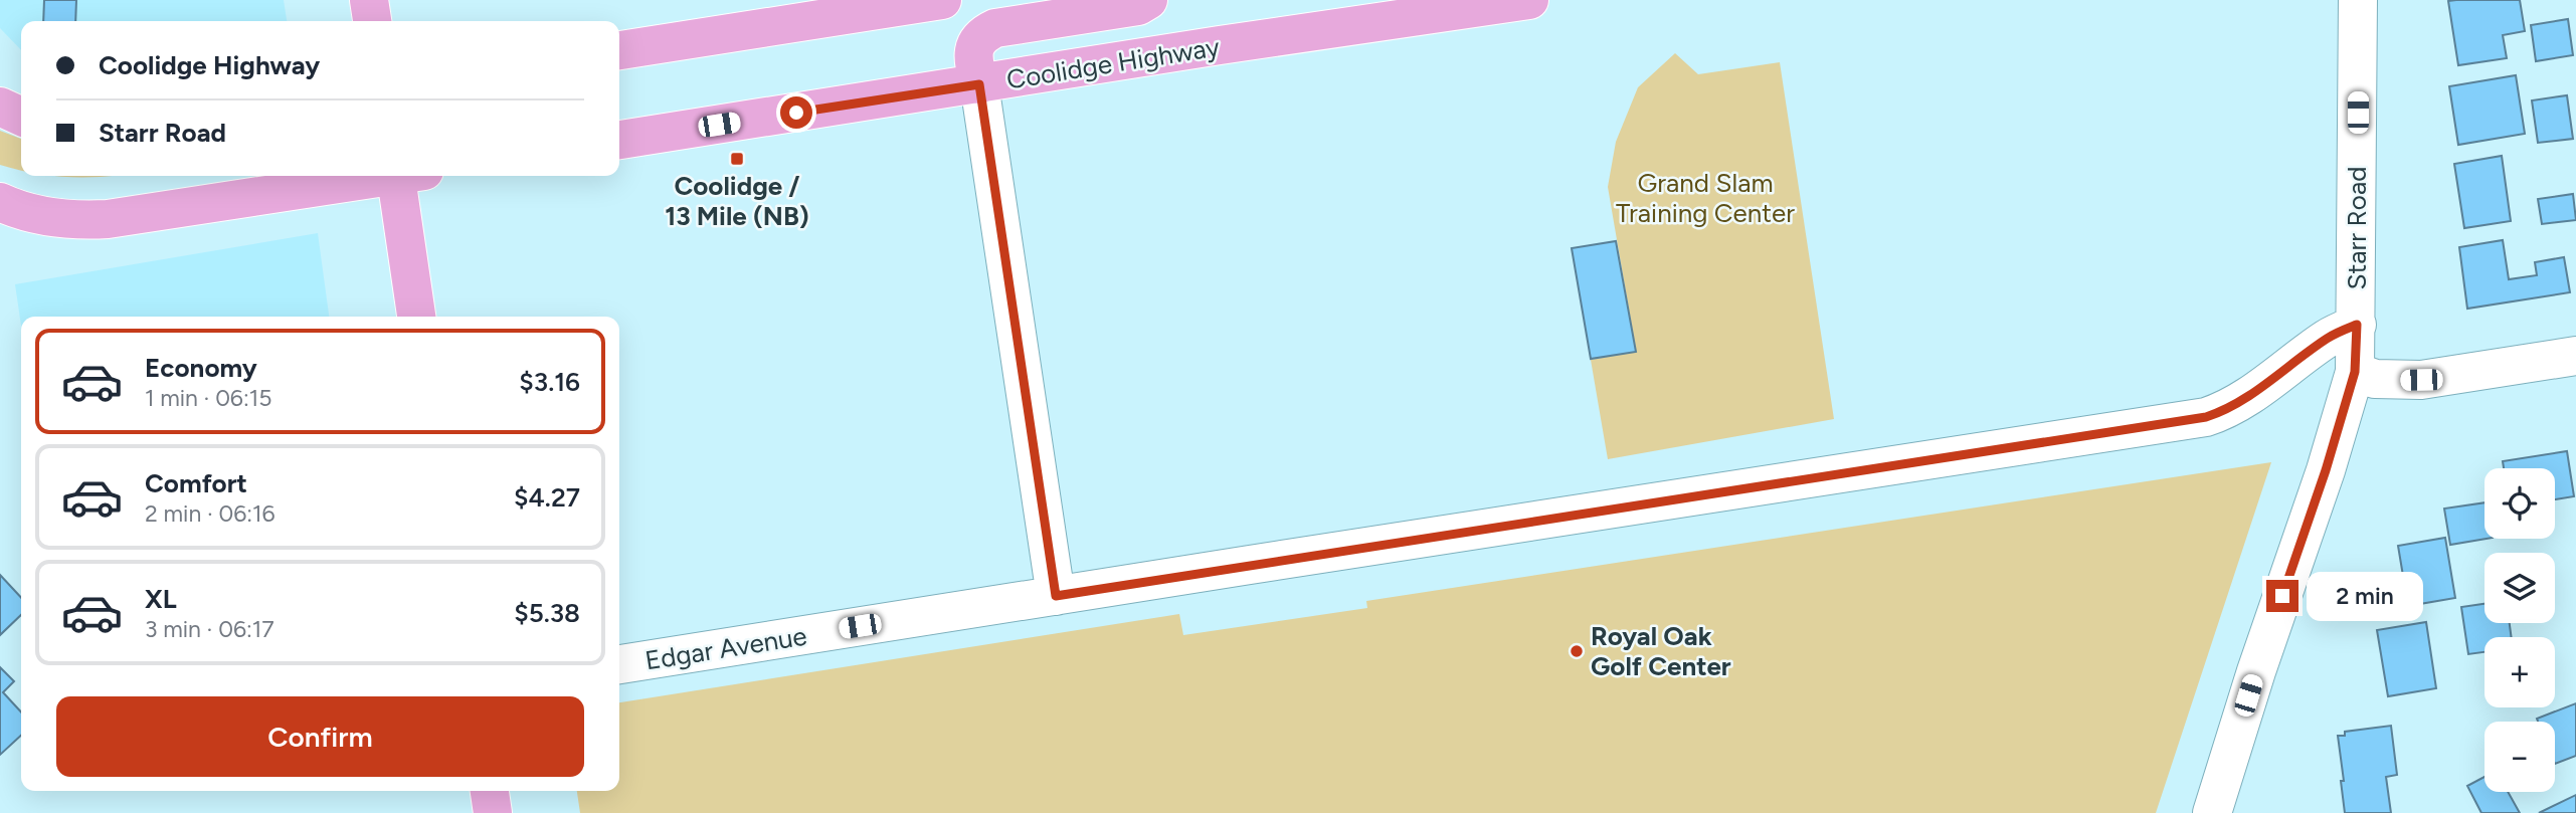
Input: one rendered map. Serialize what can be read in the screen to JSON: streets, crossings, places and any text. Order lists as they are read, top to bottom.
{
  "streets": {
    "main road": ["Coolidge Highway"],
    "street": ["Starr Road", "Edgar Avenue"]
  },
  "crossings": [
    ["Starr Road", "Edgar Avenue"]
  ],
  "parks": ["Grand Slam Training Center"],
  "places": {
    "transit": ["Coolidge / 13 Mile (NB)"],
    "other": ["Royal Oak Golf Center"]
  },
  "page": {
    "banner": ["Coolidge Highway", "Starr Road"],
    "list": [
      {
        "name": "Economy",
        "note": "1 min · 06:15",
        "value": "$3.16"
      },
      {
        "name": "Comfort",
        "note": "2 min · 06:16",
        "value": "$4.27"
      },
      {
        "name": "XL",
        "note": "3 min · 06:17",
        "value": "$5.38"
      }
    ],
    "map_buttons": ["+", "−"],
    "bubble": "2 min",
    "buttons": "Confirm"
  }
}
